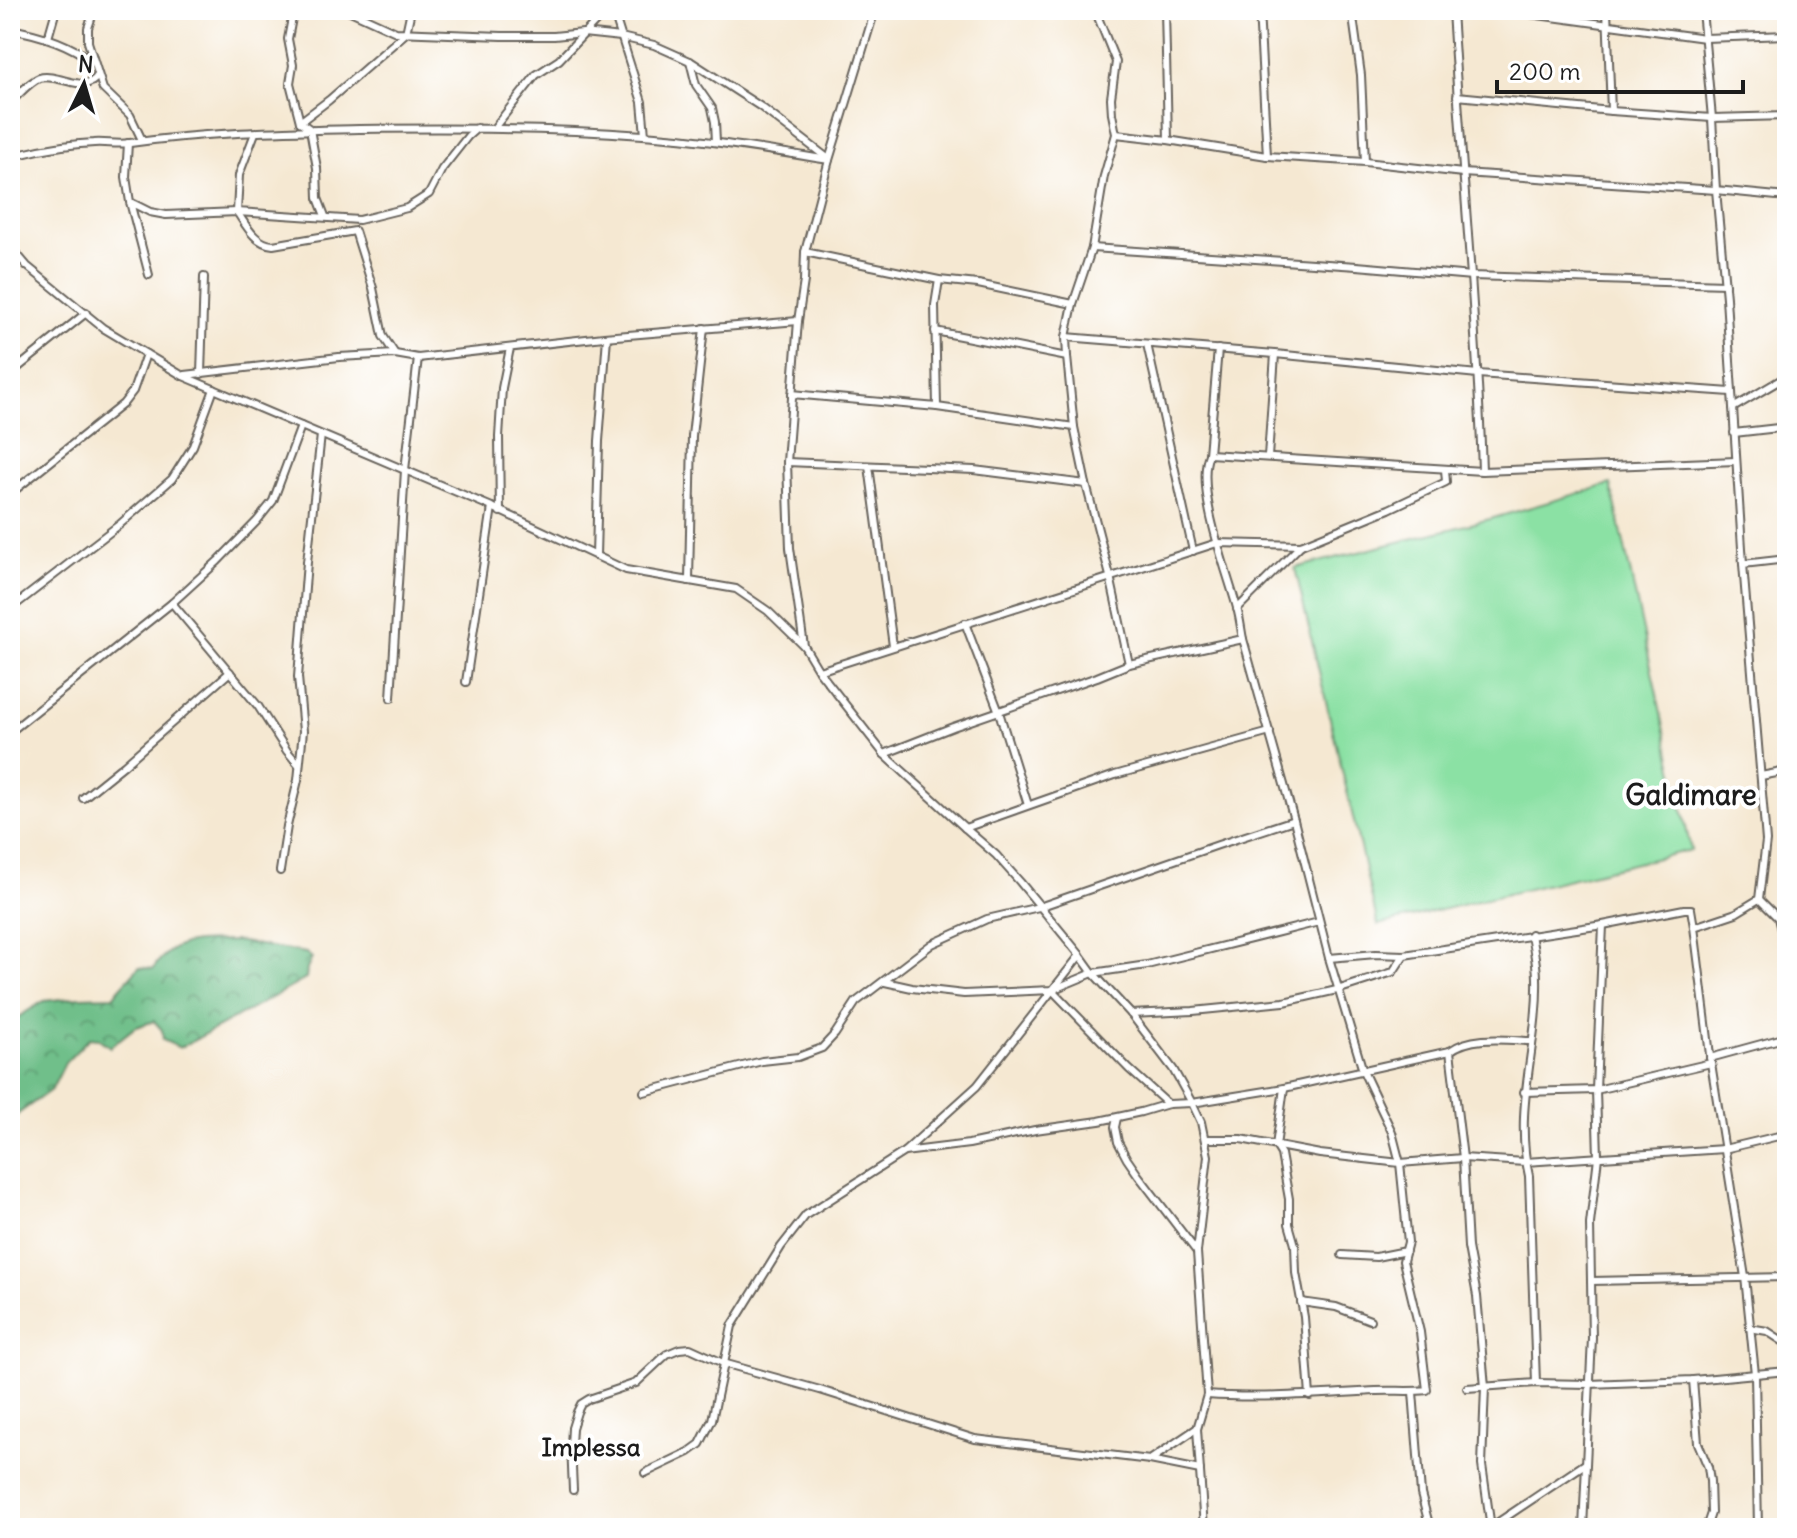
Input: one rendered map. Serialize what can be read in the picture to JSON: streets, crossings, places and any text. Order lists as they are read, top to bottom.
{
  "districts": ["Galdimare", "Implessa"],
  "scale_bar": "200 m",
  "north": "top"
}
